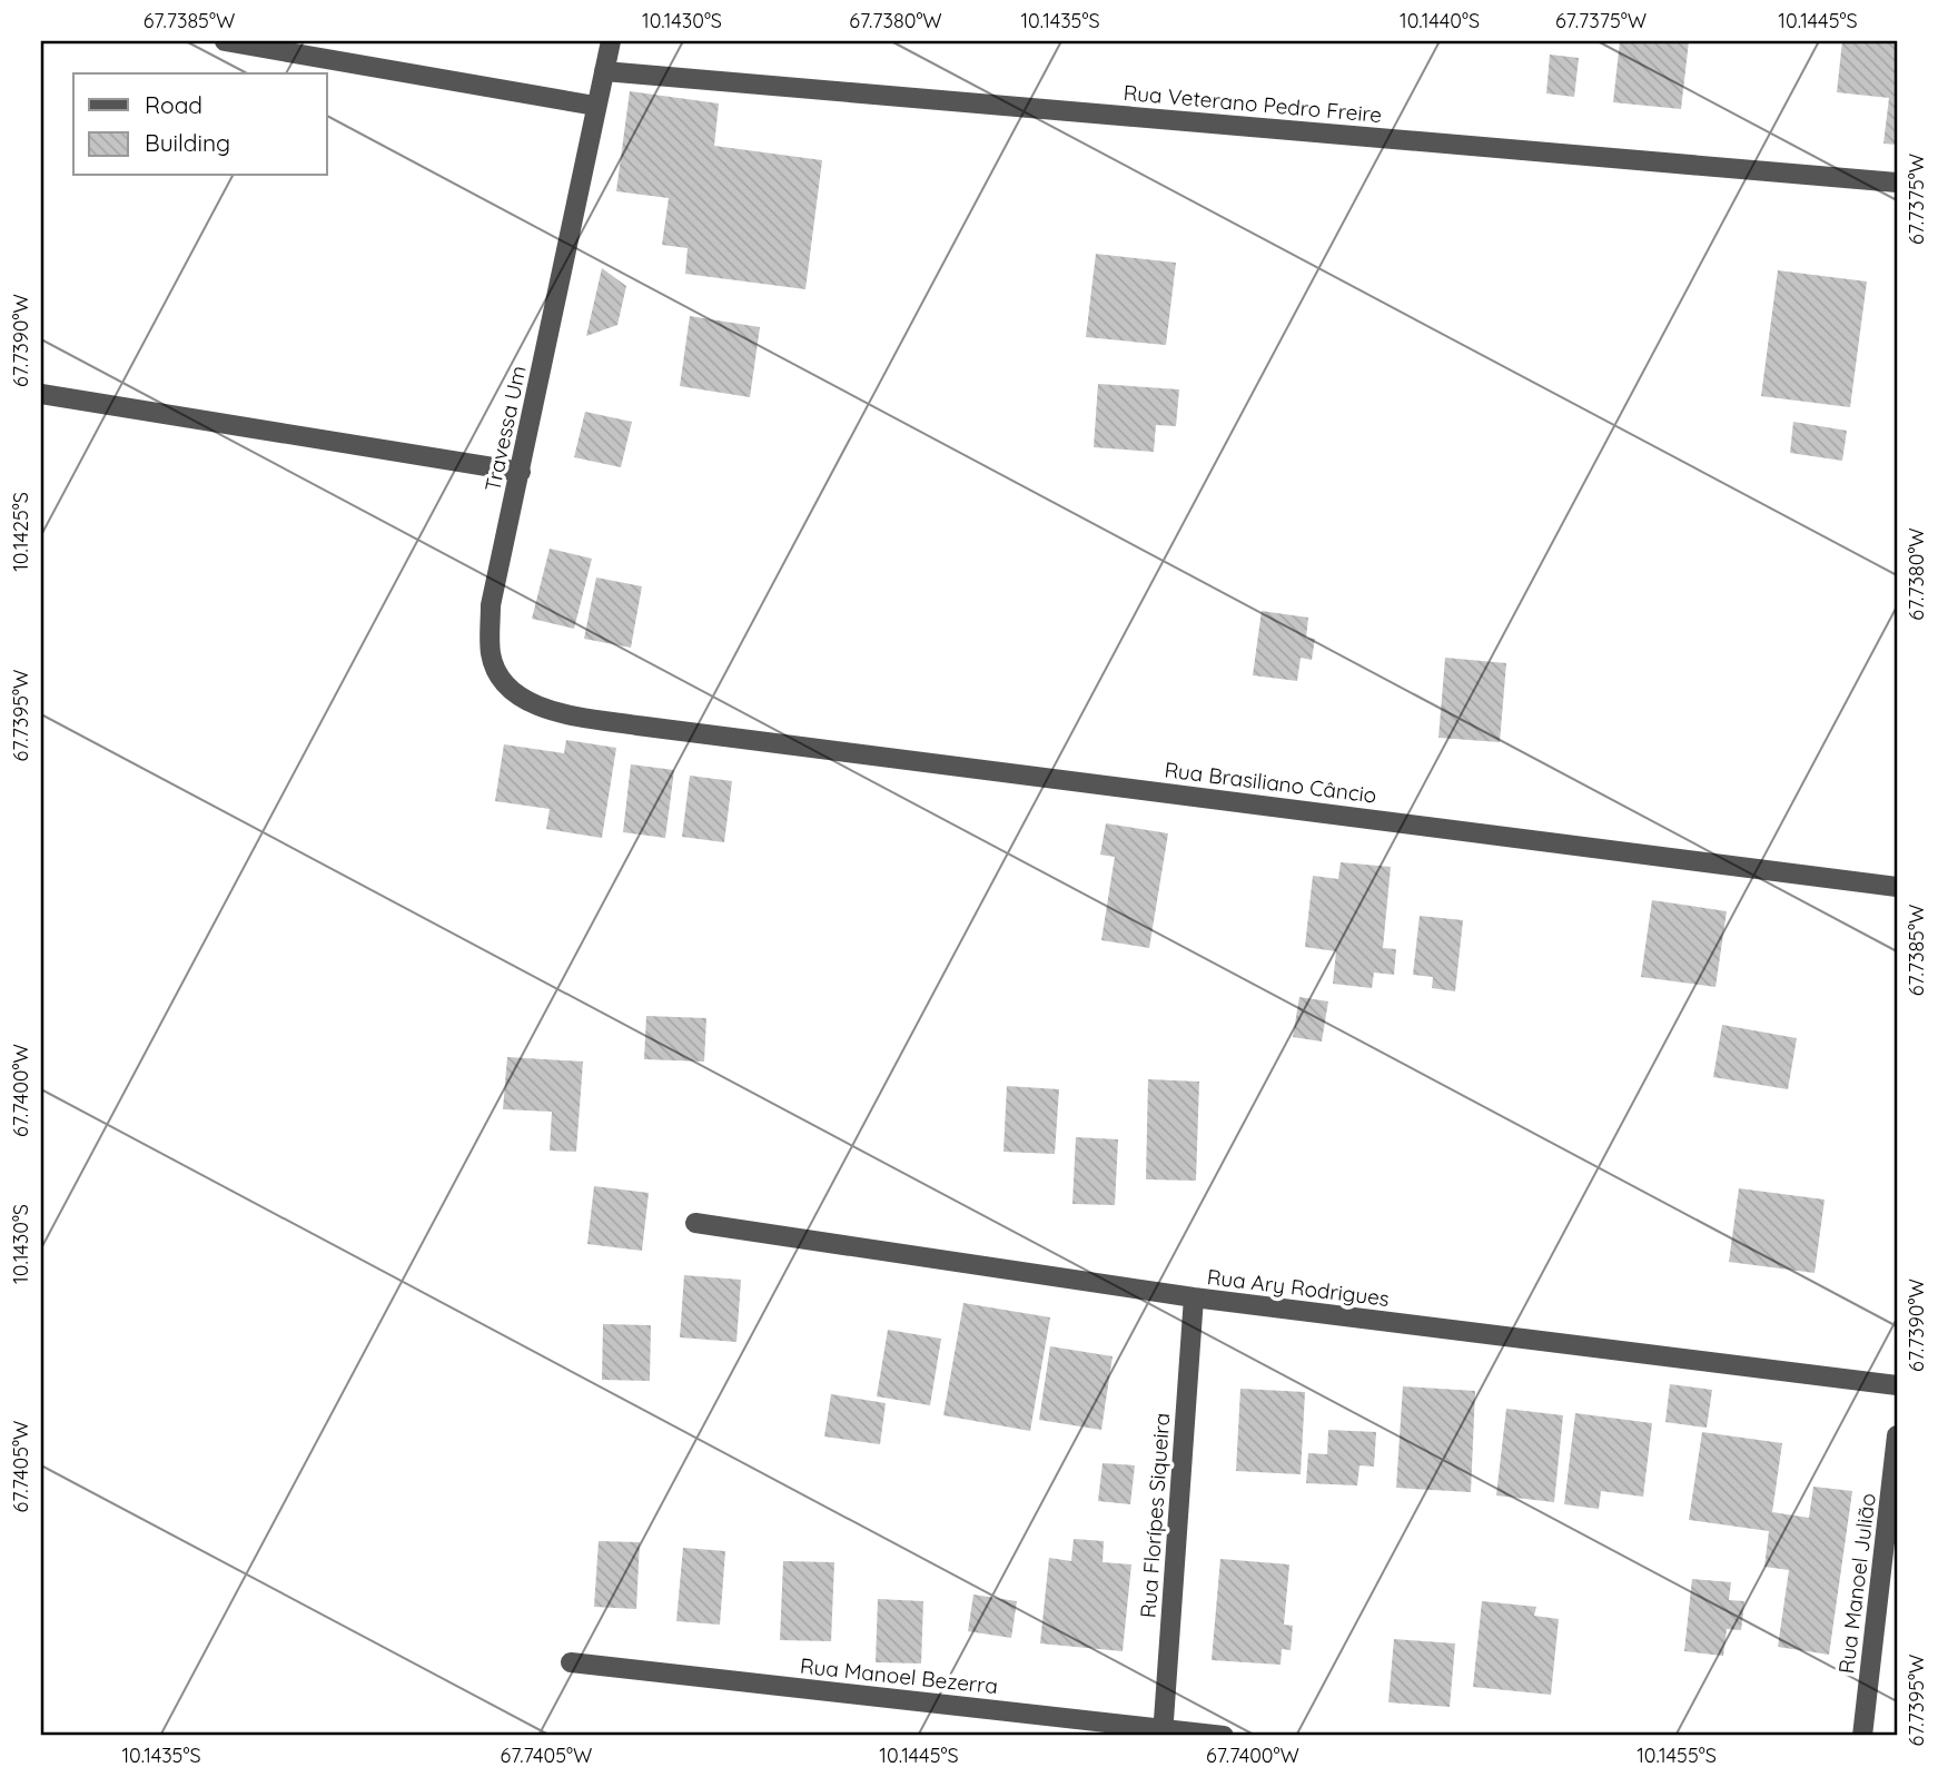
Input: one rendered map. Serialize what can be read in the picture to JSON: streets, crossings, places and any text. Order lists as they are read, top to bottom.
{
  "streets": {
    "street": [
      "Rua Veterano Pedro Freire",
      "Travessa Um",
      "Rua Brasiliano Câncio",
      "Rua Ary Rodrigues",
      "Rua Florípes Siqueira",
      "Rua Manoel Julião",
      "Rua Manoel Bezerra"
    ]
  },
  "crossings": [
    ["Rua Veterano Pedro Freire", "Travessa Um"],
    ["Travessa Um", "Rua Brasiliano Câncio"],
    ["Rua Ary Rodrigues", "Rua Florípes Siqueira"],
    ["Rua Florípes Siqueira", "Rua Manoel Bezerra"]
  ],
  "legend": ["Road", "Building"],
  "coordinates": [
    "67.7385°W",
    "10.1430°S",
    "67.7380°W",
    "10.1435°S",
    "10.1440°S",
    "67.7375°W",
    "10.1445°S",
    "67.7390°W",
    "10.1425°S",
    "67.7395°W",
    "67.7400°W",
    "67.7405°W",
    "10.1455°S"
  ]
}
